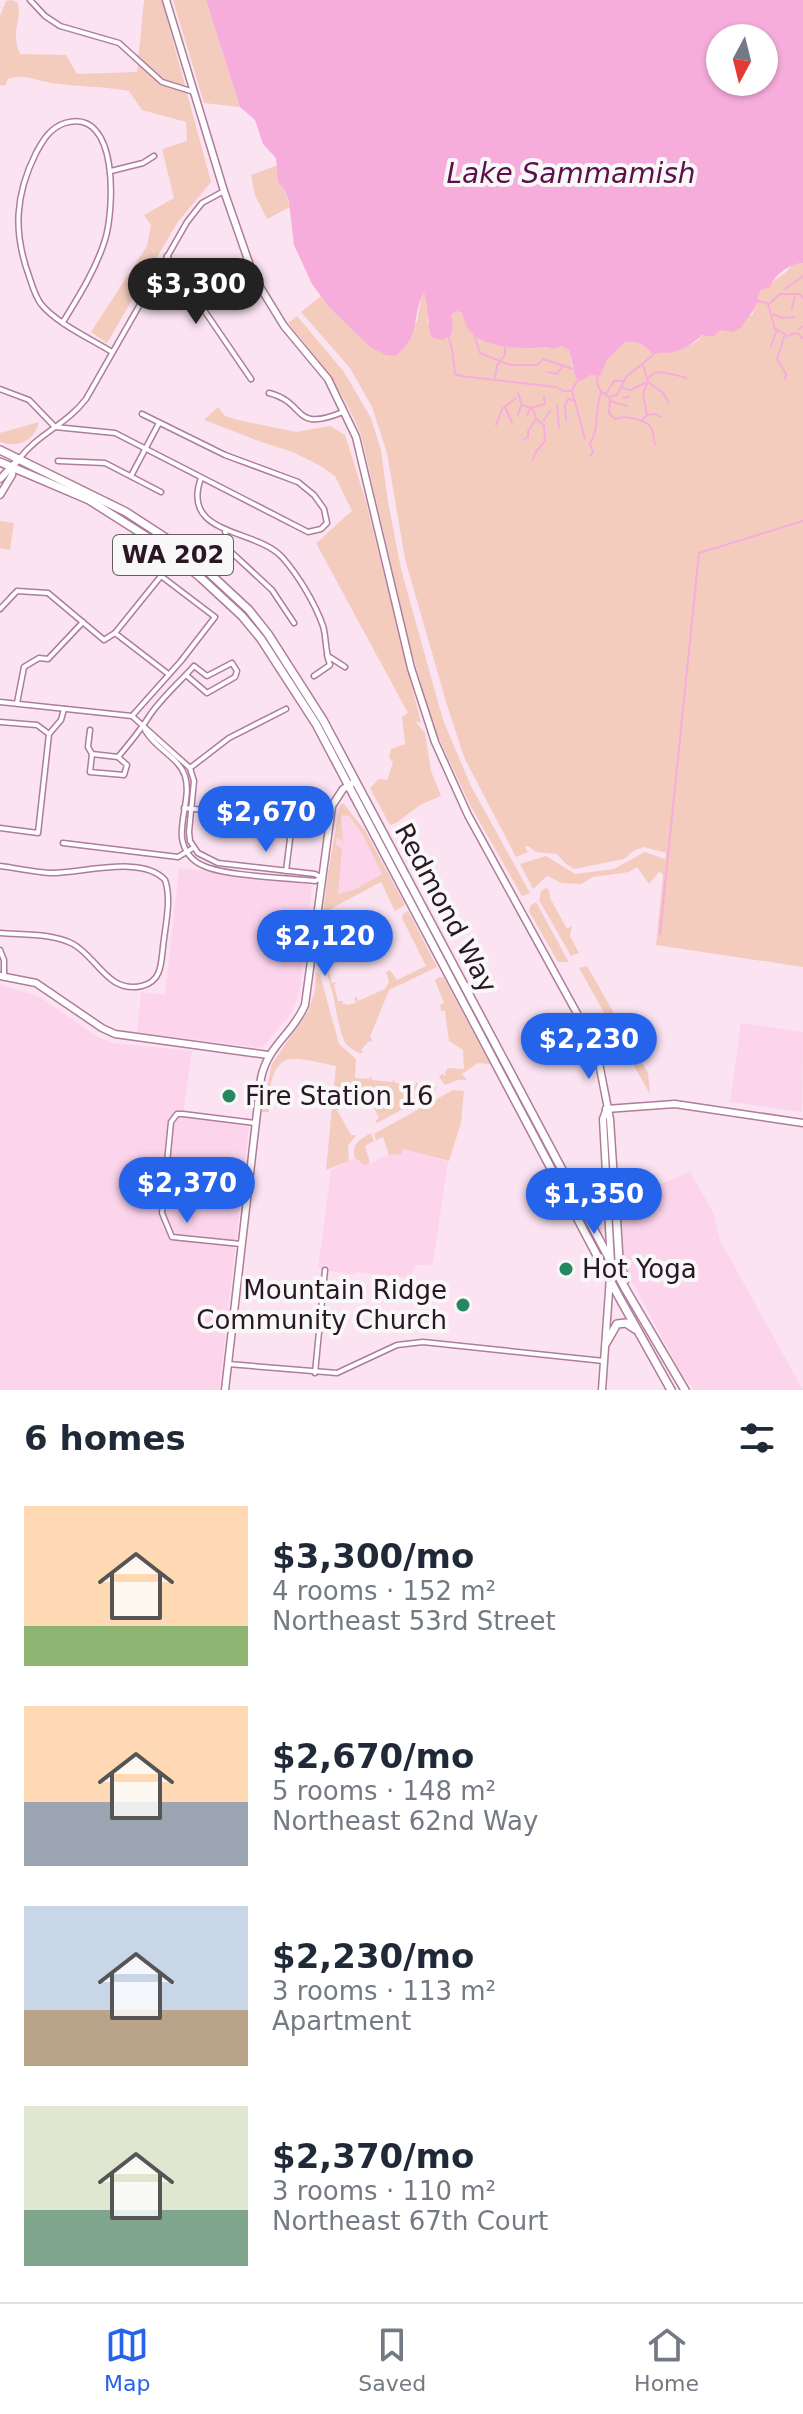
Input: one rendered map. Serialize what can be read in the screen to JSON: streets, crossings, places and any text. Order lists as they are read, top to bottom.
{
  "streets": {
    "main road": ["WA 202", "Redmond Way"]
  },
  "crossings": [
    ["WA 202", "Redmond Way"]
  ],
  "water": ["Lake Sammamish"],
  "places": ["Fire Station 16", "Hot Yoga", "Mountain Ridge Community Church"],
  "north": "bottom",
  "page": {
    "price": [
      "$3,300",
      "$2,670",
      "$2,120",
      "$2,230",
      "$2,370",
      "$1,350"
    ],
    "heading": "6 homes",
    "list": [
      {
        "name": "$3,300/mo",
        "note": "4 rooms · 152 m² · Northeast 53rd Street"
      },
      {
        "name": "$2,670/mo",
        "note": "5 rooms · 148 m² · Northeast 62nd Way"
      },
      {
        "name": "$2,230/mo",
        "note": "3 rooms · 113 m² · Apartment"
      },
      {
        "name": "$2,370/mo",
        "note": "3 rooms · 110 m² · Northeast 67th Court"
      }
    ],
    "tabs": ["Map", "Saved", "Home"]
  }
}
